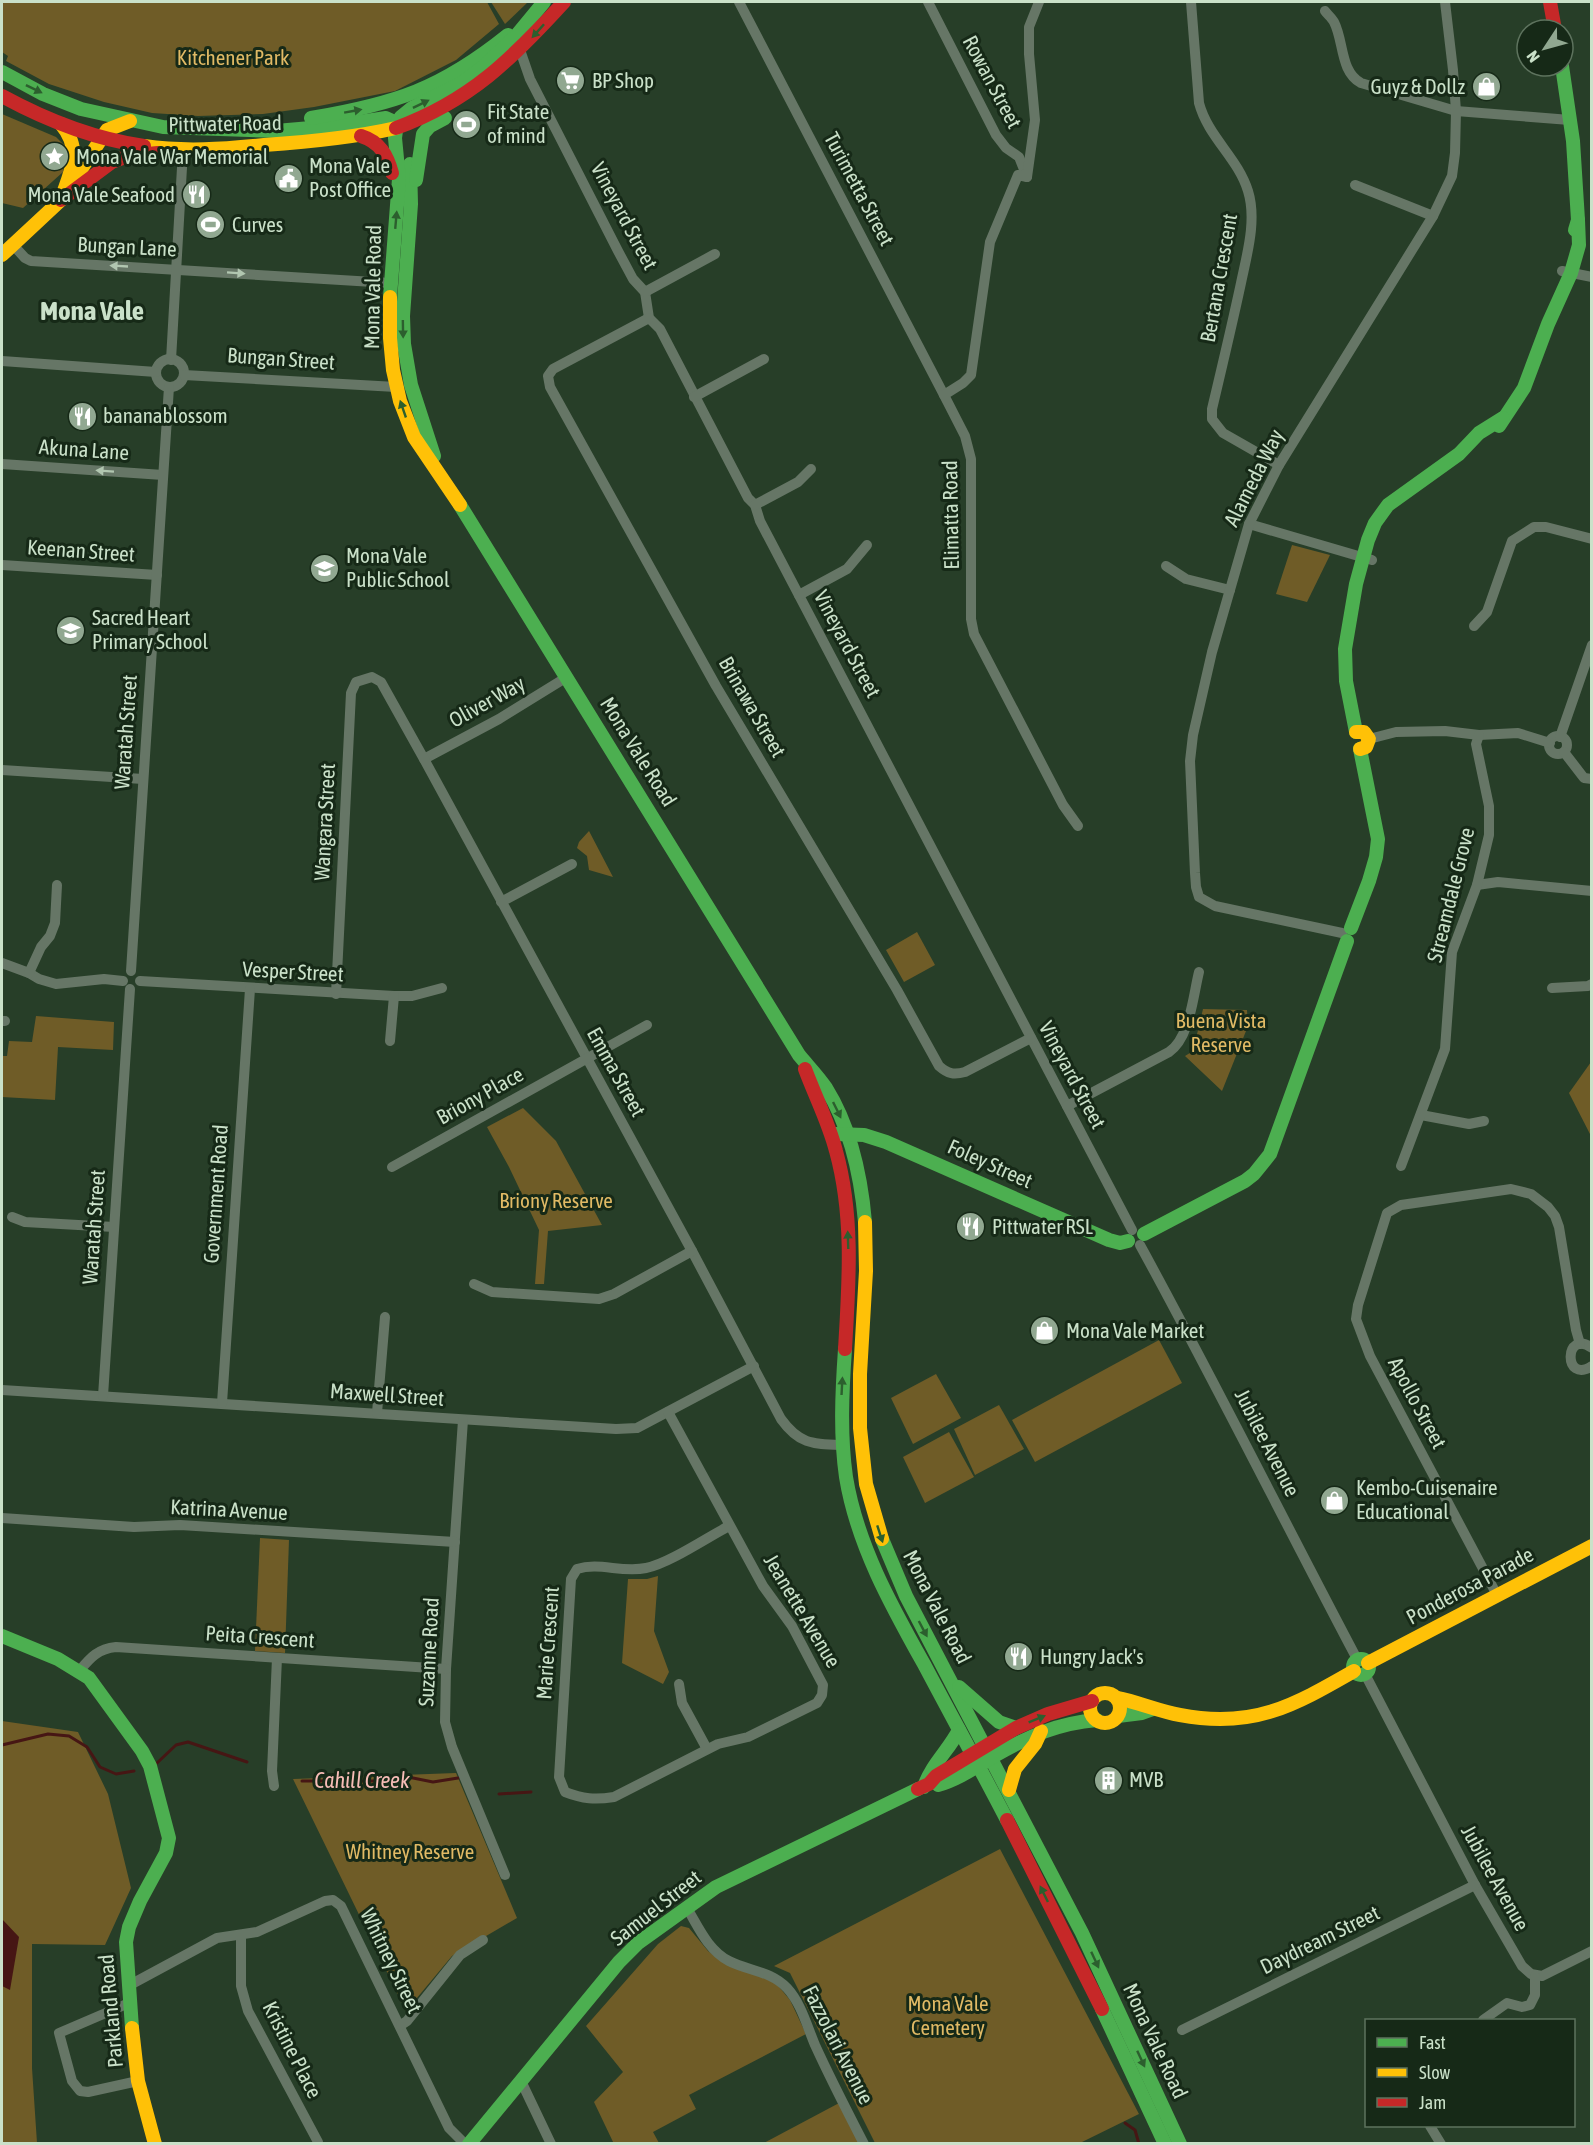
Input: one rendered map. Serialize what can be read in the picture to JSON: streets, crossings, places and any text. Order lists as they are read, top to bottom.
{
  "streets": {
    "main road": [
      "Pittwater Road",
      "Mona Vale Road",
      "Bungan Street",
      "Foley Street",
      "Ponderosa Parade",
      "Samuel Street",
      "Parkland Road"
    ],
    "street": [
      "Rowan Street",
      "Turimetta Street",
      "Vineyard Street",
      "Bungan Lane",
      "Bertana Crescent",
      "Akuna Lane",
      "Alameda Way",
      "Elimatta Road",
      "Keenan Street",
      "Oliver Way",
      "Brinawa Street",
      "Waratah Street",
      "Wangara Street",
      "Streamdale Grove",
      "Vesper Street",
      "Emma Street",
      "Briony Place",
      "Government Road",
      "Maxwell Street",
      "Apollo Street",
      "Jubilee Avenue",
      "Katrina Avenue",
      "Jeanette Avenue",
      "Peita Crescent",
      "Marie Crescent",
      "Suzanne Road",
      "Daydream Street",
      "Whitney Street",
      "Fazzolari Avenue",
      "Kristine Place"
    ]
  },
  "crossings": [
    ["Pittwater Road", "Vineyard Street"],
    ["Pittwater Road", "Mona Vale Road"],
    ["Turimetta Street", "Elimatta Road"],
    ["Vineyard Street", "Brinawa Street"],
    ["Vineyard Street", "Foley Street"],
    ["Vineyard Street", "Jubilee Avenue"],
    ["Bungan Lane", "Mona Vale Road"],
    ["Bertana Crescent", "Alameda Way"],
    ["Mona Vale Road", "Bungan Street"],
    ["Mona Vale Road", "Oliver Way"],
    ["Mona Vale Road", "Emma Street"],
    ["Mona Vale Road", "Foley Street"],
    ["Bungan Street", "Waratah Street"],
    ["Akuna Lane", "Waratah Street"],
    ["Keenan Street", "Waratah Street"],
    ["Oliver Way", "Emma Street"],
    ["Waratah Street", "Vesper Street"],
    ["Waratah Street", "Maxwell Street"],
    ["Wangara Street", "Vesper Street"],
    ["Wangara Street", "Emma Street"],
    ["Vesper Street", "Government Road"],
    ["Emma Street", "Briony Place"],
    ["Emma Street", "Maxwell Street"],
    ["Foley Street", "Jubilee Avenue"],
    ["Government Road", "Maxwell Street"],
    ["Maxwell Street", "Jeanette Avenue"],
    ["Maxwell Street", "Suzanne Road"],
    ["Apollo Street", "Ponderosa Parade"],
    ["Jubilee Avenue", "Ponderosa Parade"],
    ["Jubilee Avenue", "Daydream Street"],
    ["Katrina Avenue", "Suzanne Road"],
    ["Jeanette Avenue", "Marie Crescent"],
    ["Peita Crescent", "Suzanne Road"],
    ["Peita Crescent", "Parkland Road"],
    ["Samuel Street", "Whitney Street"],
    ["Samuel Street", "Fazzolari Avenue"],
    ["Whitney Street", "Parkland Road"],
    ["Whitney Street", "Kristine Place"]
  ],
  "one_way": ["Akuna Lane"],
  "districts": ["Mona Vale"],
  "water": ["Cahill Creek"],
  "parks": [
    "Kitchener Park",
    "Buena Vista Reserve",
    "Briony Reserve",
    "Whitney Reserve",
    "Mona Vale Cemetery"
  ],
  "places": {
    "supermarket": ["BP Shop"],
    "shop": ["Guyz & Dollz", "Mona Vale Market", "Kembo-Cuisenaire Educational"],
    "sports": ["Fit State of mind", "Curves"],
    "place": ["Mona Vale War Memorial"],
    "public building": ["Mona Vale Post Office"],
    "restaurant": [
      "Mona Vale Seafood",
      "bananablossom",
      "Pittwater RSL",
      "Hungry Jack's"
    ],
    "school or university": ["Mona Vale Public School", "Sacred Heart Primary School"],
    "building": ["MVB"]
  },
  "legend": ["Fast", "Slow", "Jam"],
  "north": "bottom left"
}
